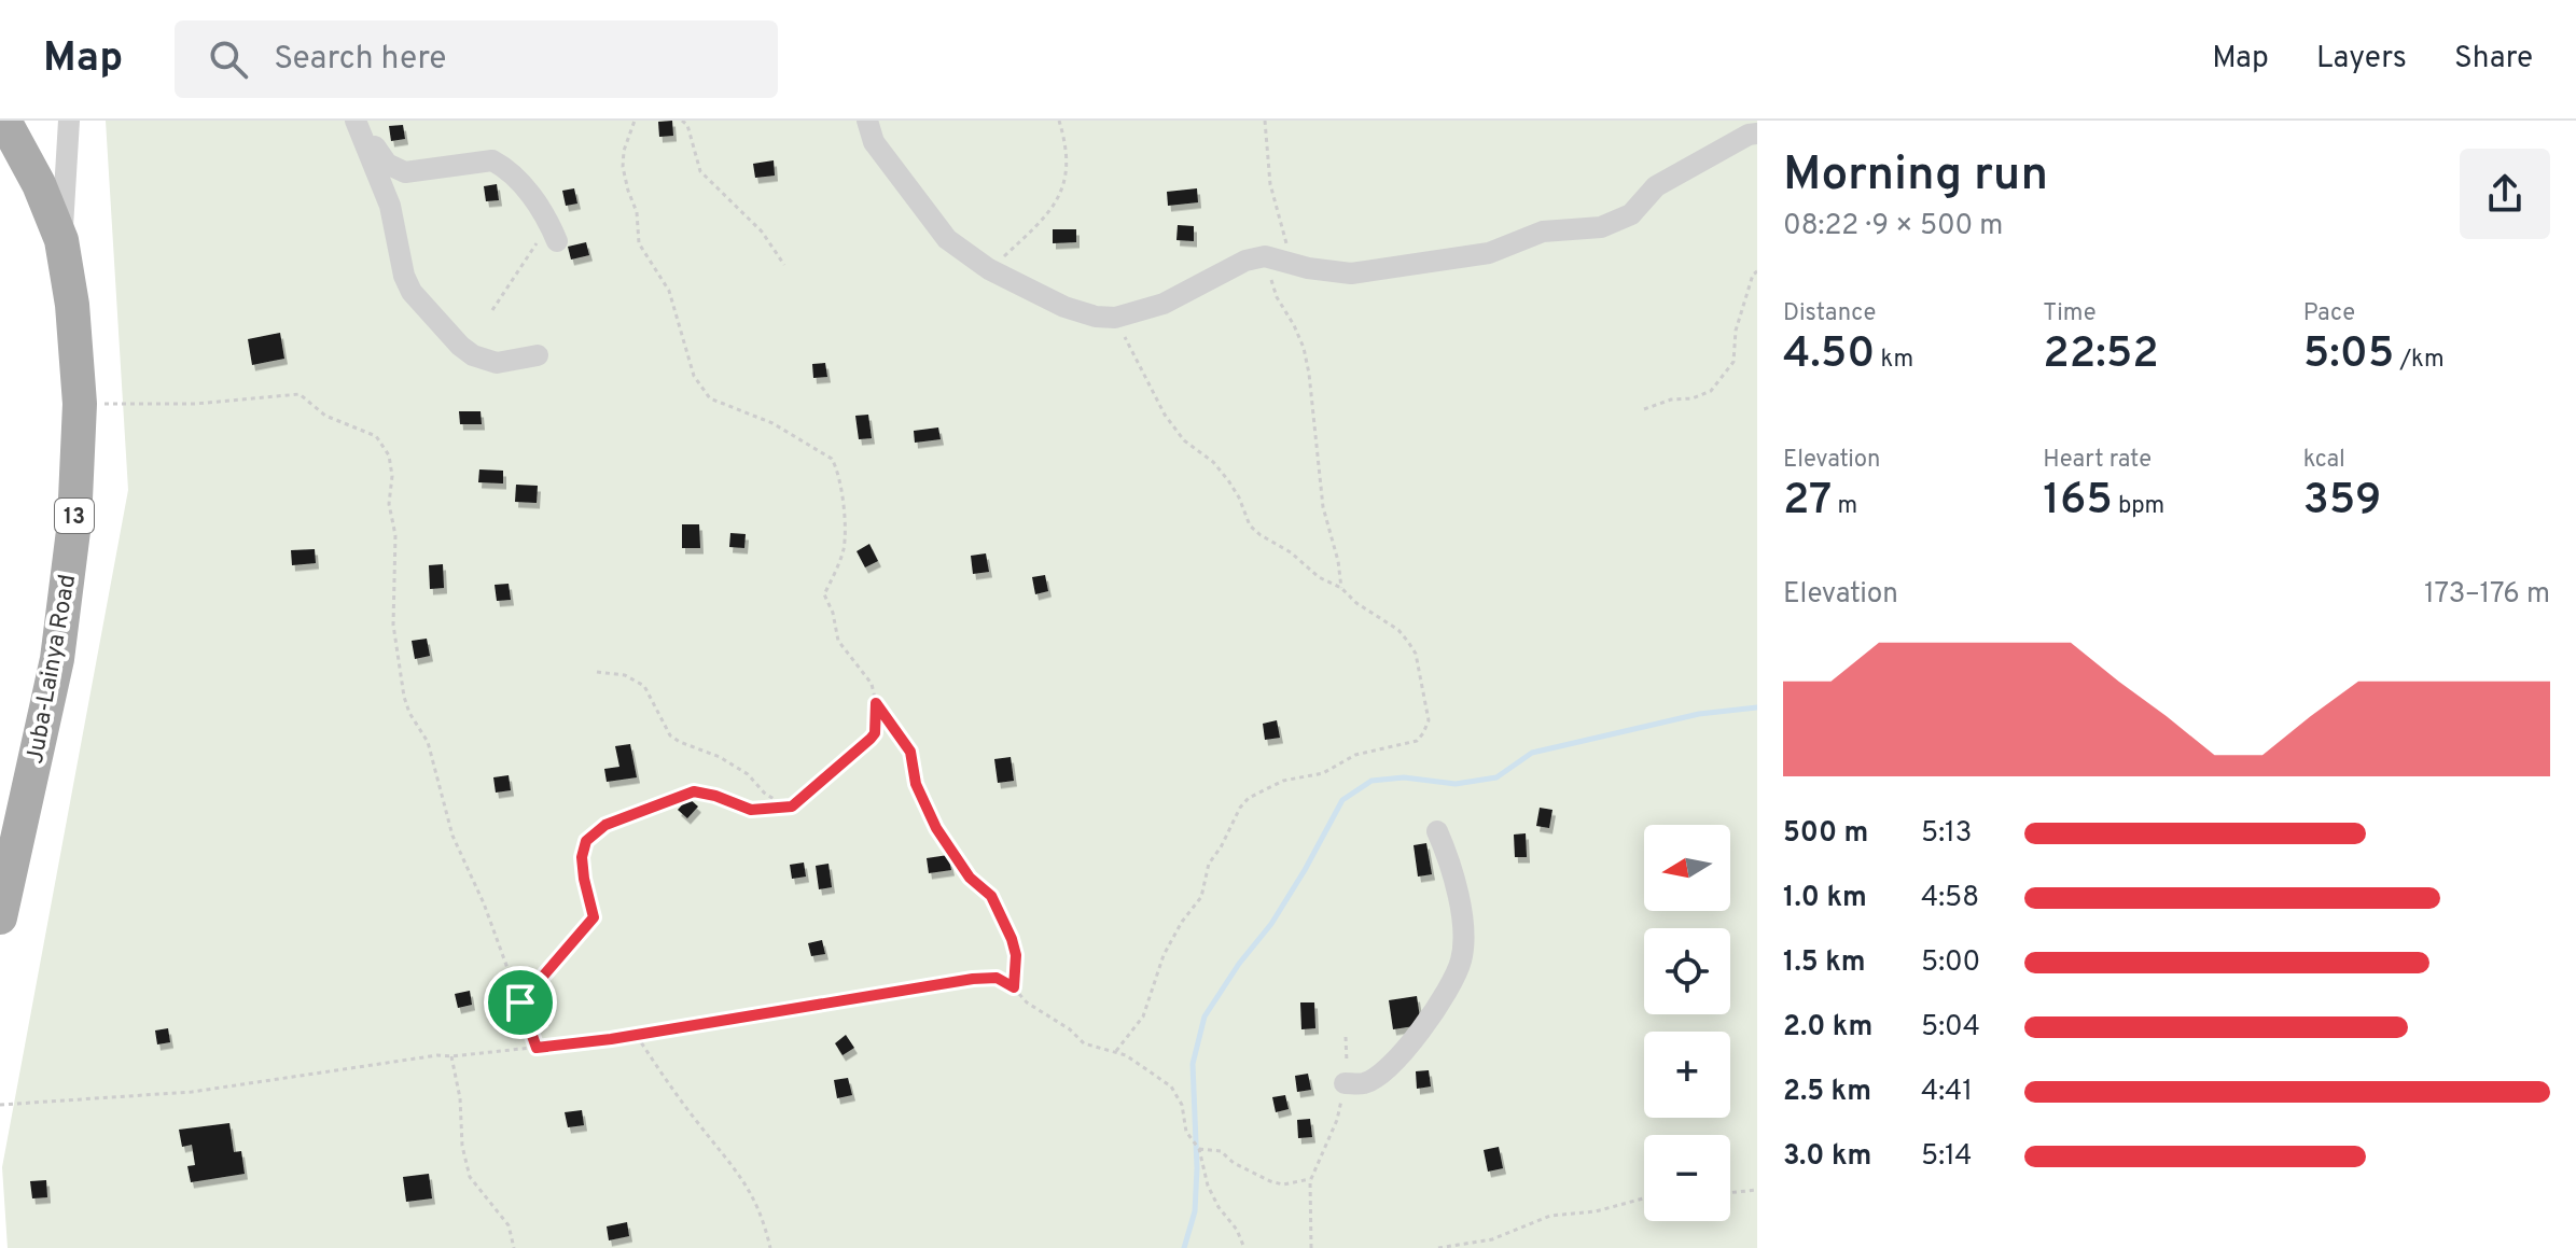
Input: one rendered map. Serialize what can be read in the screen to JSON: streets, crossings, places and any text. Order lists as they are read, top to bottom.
{
  "streets": {
    "main road": ["13", "Juba-Lainya Road"]
  },
  "north": "left",
  "page": {
    "header": "Map",
    "search": "Search here",
    "nav": ["Map", "Layers", "Share"],
    "heading": ["Morning run", "08:22 · 9 × 500 m"],
    "stats": [
      ["Distance", "4.50 km"],
      ["Time", "22:52"],
      ["Pace", "5:05 /km"],
      ["Elevation", "27 m"],
      ["Heart rate", "165 bpm"],
      ["kcal", "359"]
    ],
    "chart": ["Elevation", "173–176 m"],
    "list": [
      {
        "name": "500 m",
        "note": "5:13"
      },
      {
        "name": "1.0 km",
        "note": "4:58"
      },
      {
        "name": "1.5 km",
        "note": "5:00"
      },
      {
        "name": "2.0 km",
        "note": "5:04"
      },
      {
        "name": "2.5 km",
        "note": "4:41"
      },
      {
        "name": "3.0 km",
        "note": "5:14"
      }
    ],
    "map_buttons": ["+", "−"]
  }
}
